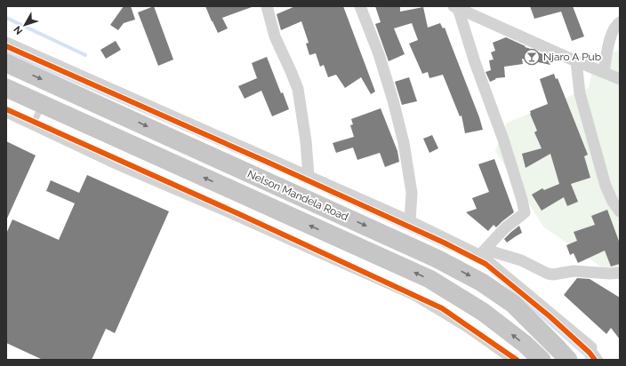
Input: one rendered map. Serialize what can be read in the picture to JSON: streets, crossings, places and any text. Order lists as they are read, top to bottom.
{
  "streets": {
    "main road": ["Nelson Mandela Road"]
  },
  "places": {
    "bar": ["Njaro A Pub"]
  },
  "north": "bottom left"
}
